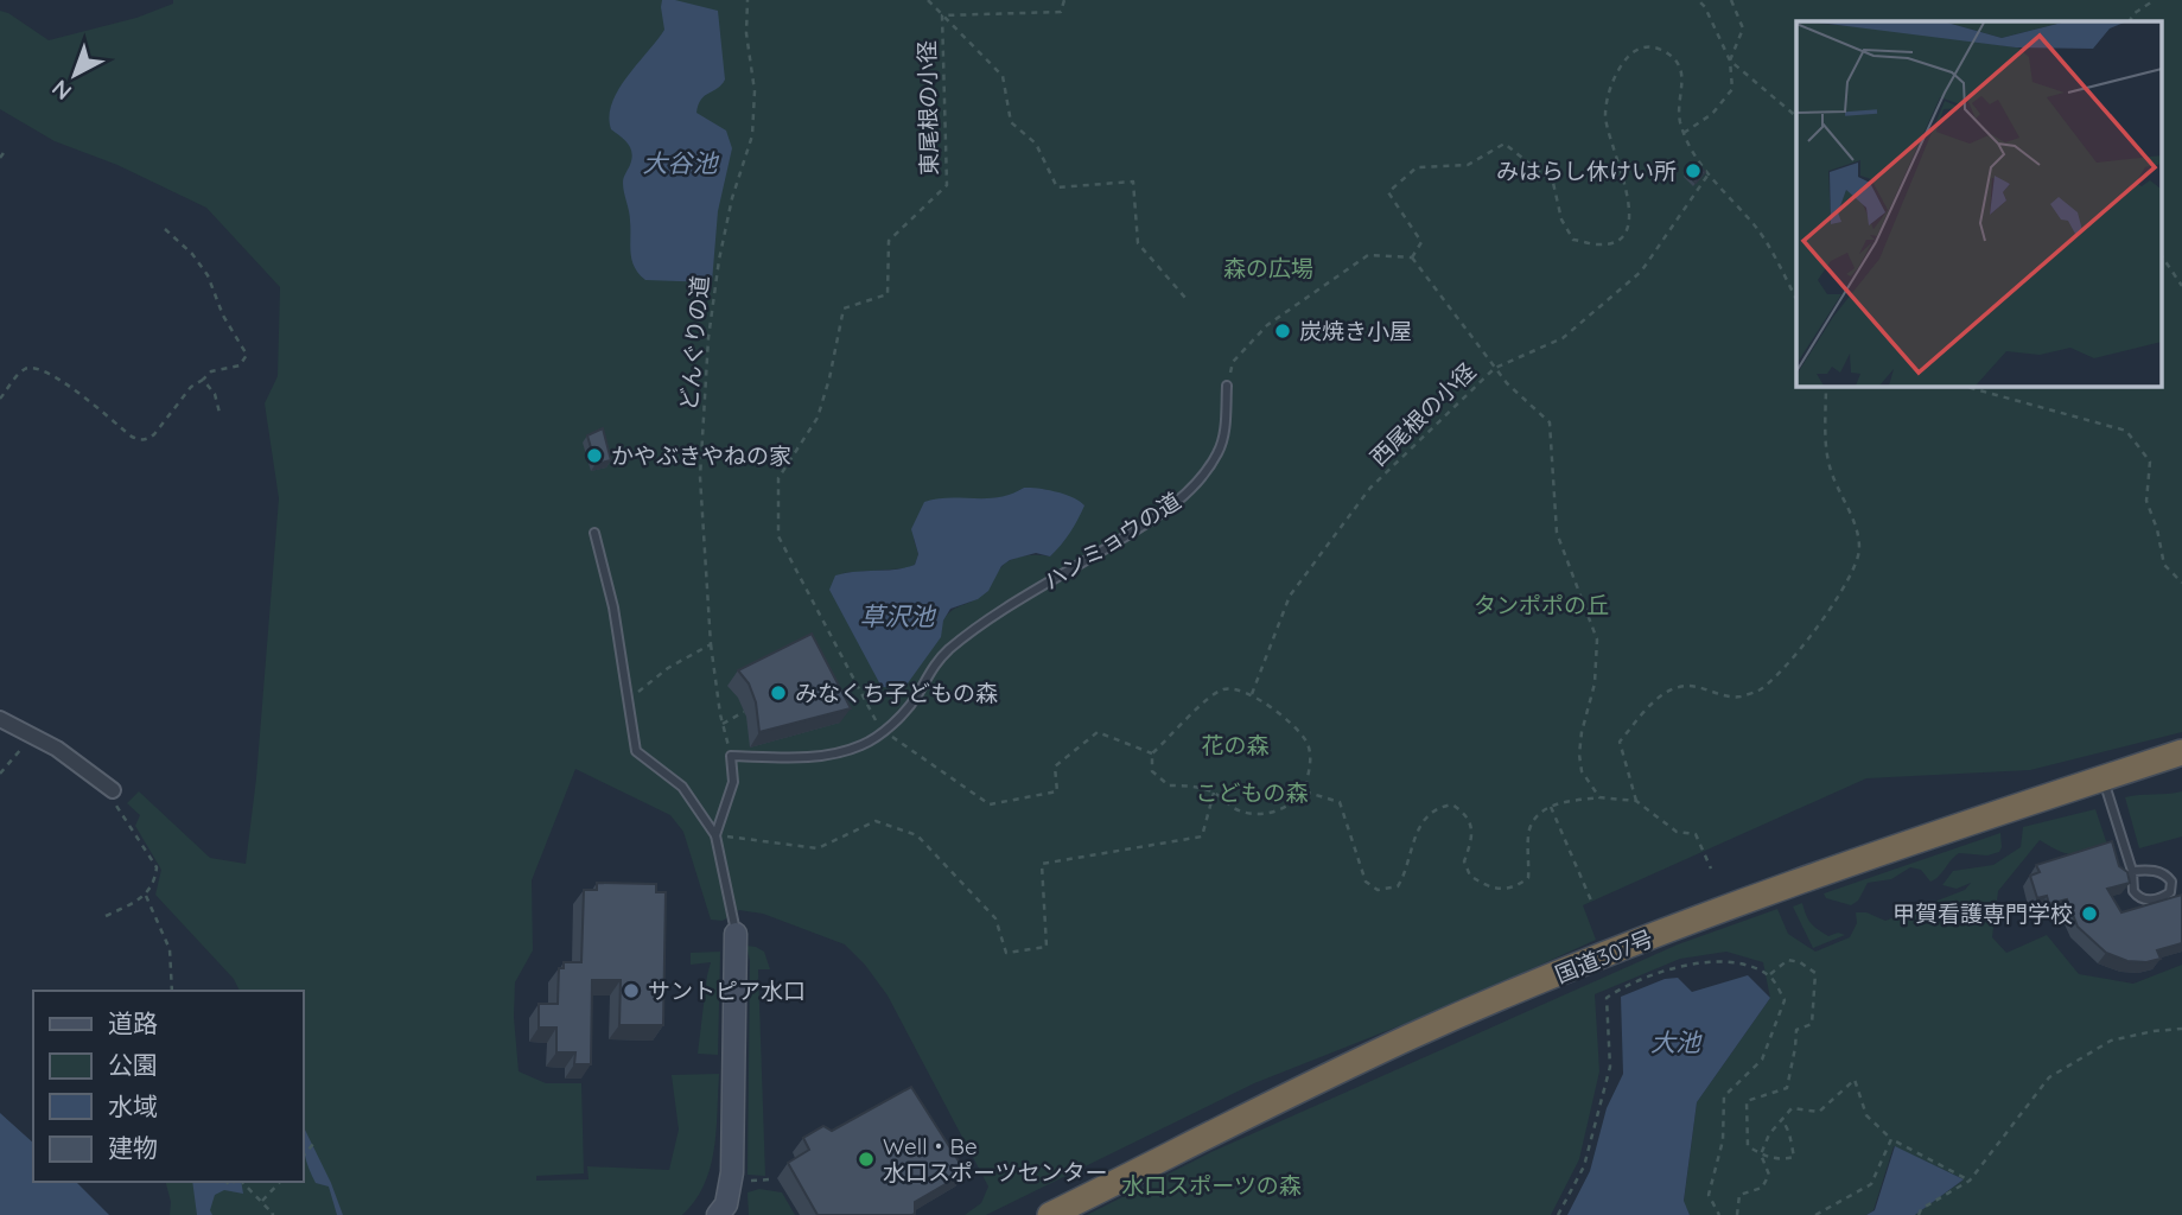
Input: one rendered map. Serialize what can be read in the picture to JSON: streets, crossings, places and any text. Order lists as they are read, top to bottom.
{
  "streets": {
    "highway": ["国道307号"],
    "lane": ["ハンミョウの道"],
    "path": ["東尾根の小径", "どんぐりの道", "西尾根の小径"]
  },
  "crossings": [
    ["東尾根の小径", "ハンミョウの道"],
    ["どんぐりの道", "ハンミョウの道"]
  ],
  "water": ["大谷池", "草沢池", "大池"],
  "parks": [
    "森の広場",
    "タンポポの丘",
    "花の森",
    "こどもの森",
    "水口スポーツの森"
  ],
  "places": [
    "みはらし休けい所",
    "炭焼き小屋",
    "かやぶきやねの家",
    "みなくち子どもの森",
    "甲賀看護専門学校",
    "サントピア水口",
    "Well・Be 水口スポーツセンター"
  ],
  "legend": [
    "道路",
    "公園",
    "水域",
    "建物"
  ],
  "north": "bottom left"
}
